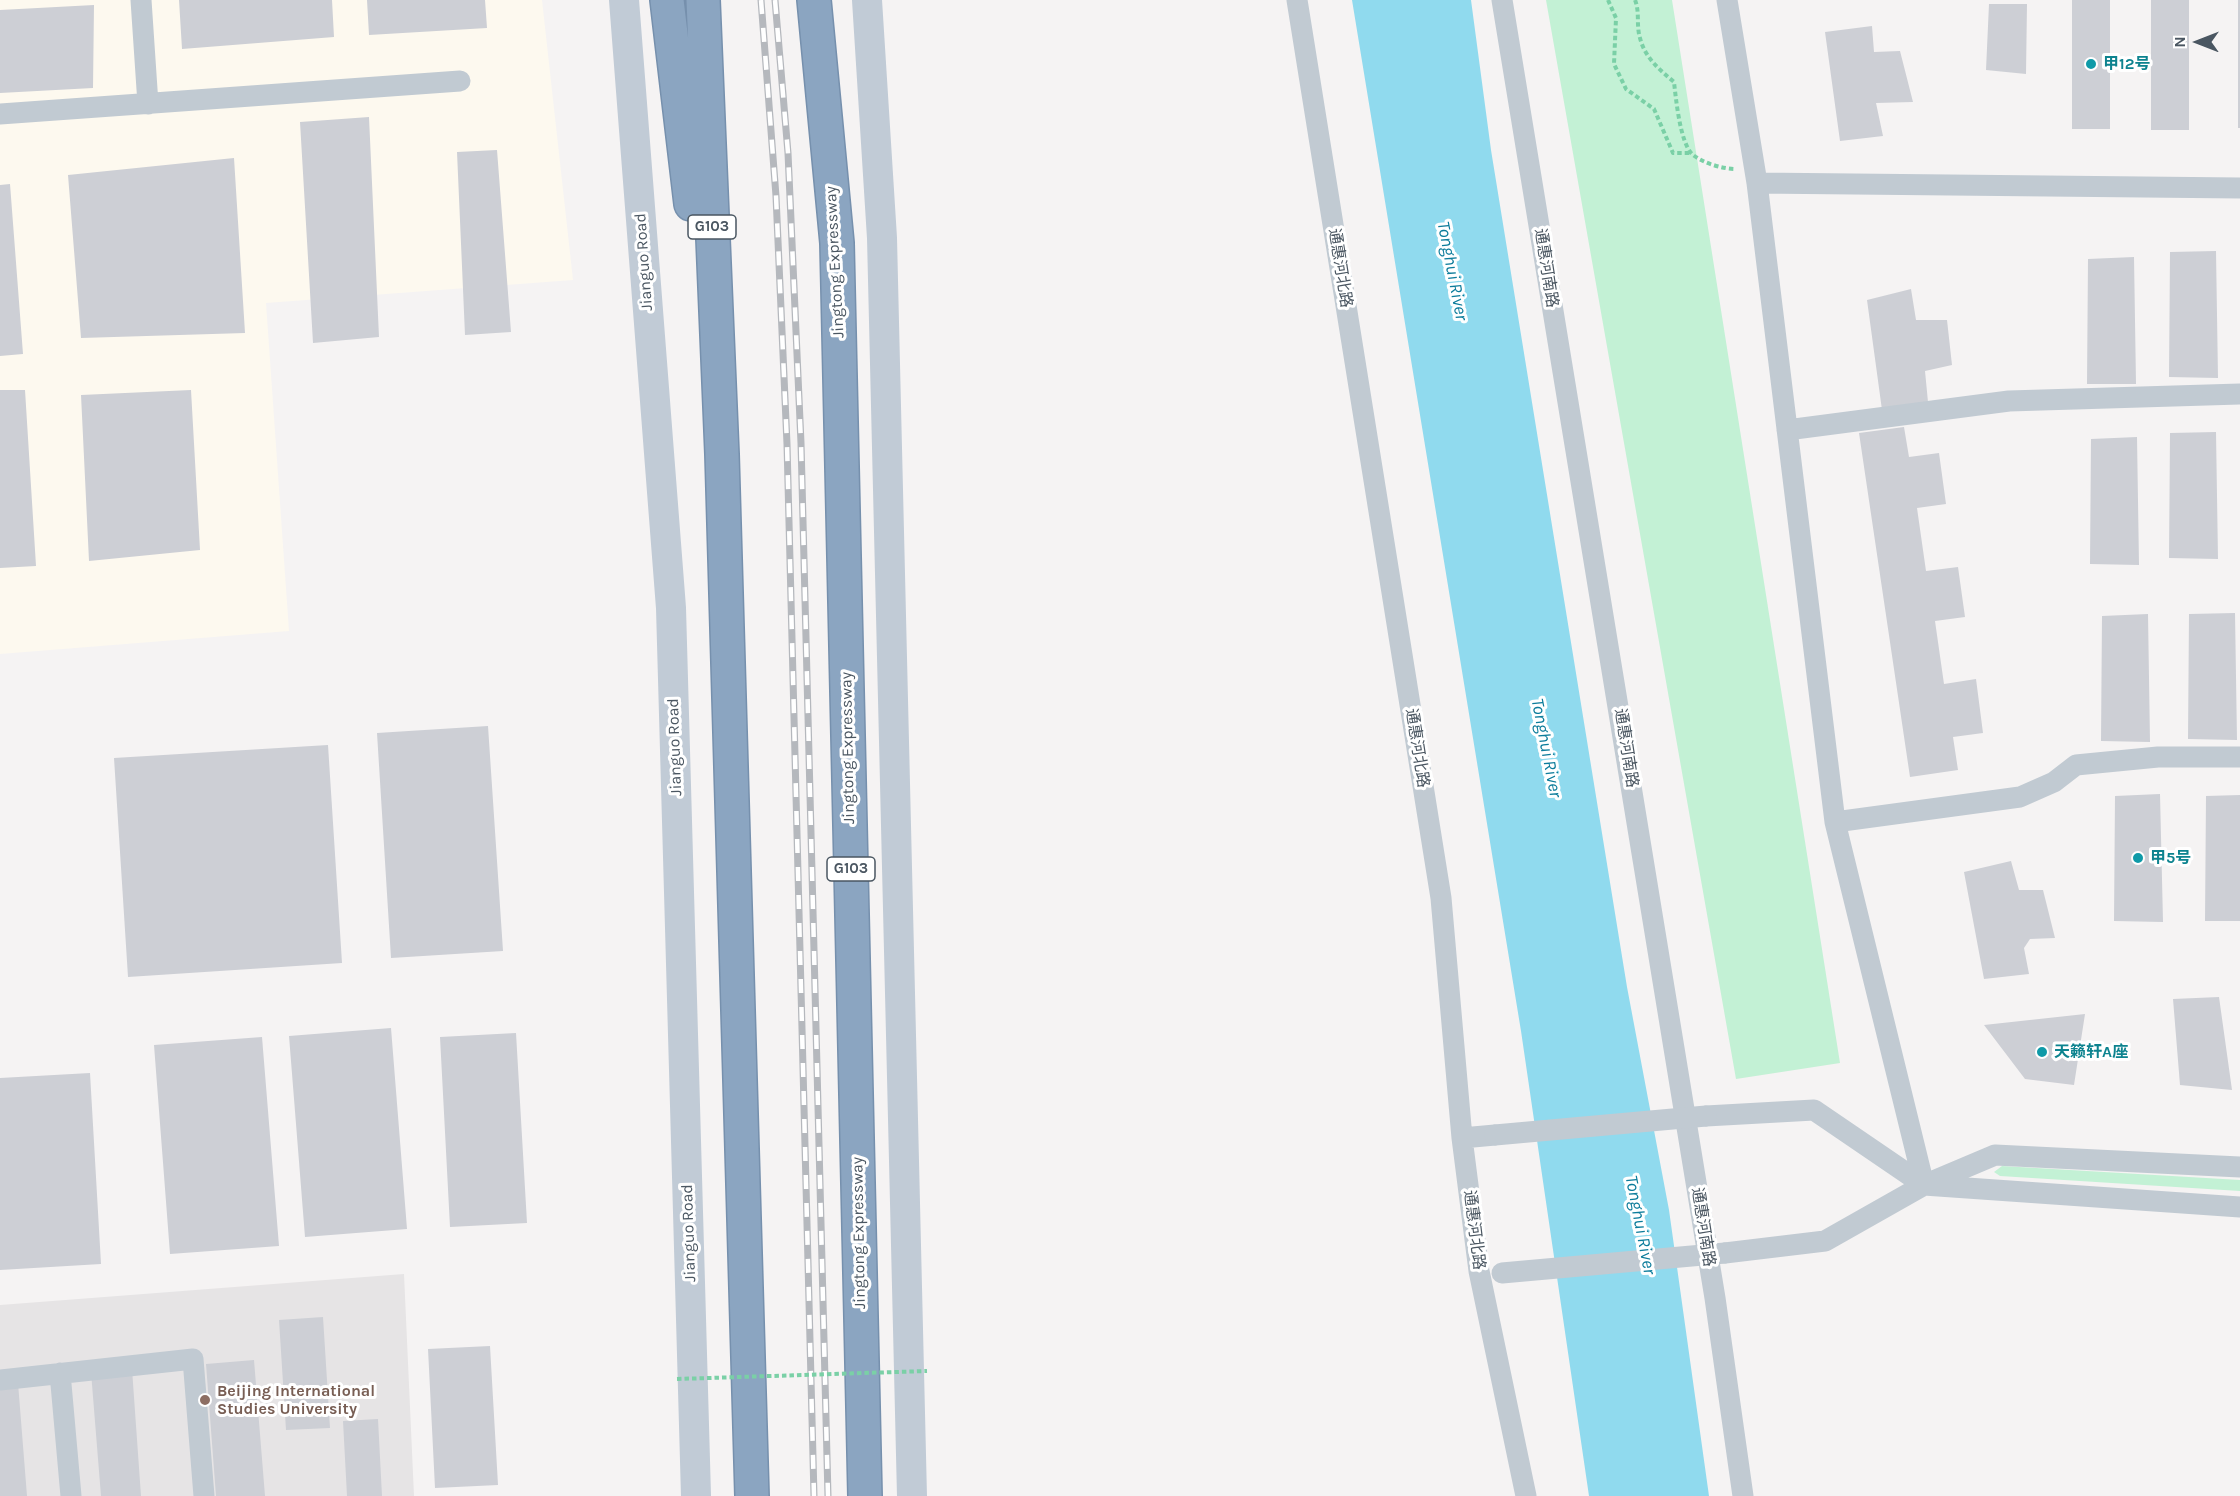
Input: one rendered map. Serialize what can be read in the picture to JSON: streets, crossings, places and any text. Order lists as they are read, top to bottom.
{
  "streets": {
    "highway": ["G103", "Jingtong Expressway"],
    "main road": ["Jianguo Road"],
    "street": ["通惠河北路", "通惠河南路"]
  },
  "water": ["Tonghui River"],
  "places": [
    "甲12号",
    "甲5号",
    "天籁轩A座",
    "Beijing International Studies University"
  ],
  "north": "left"
}
